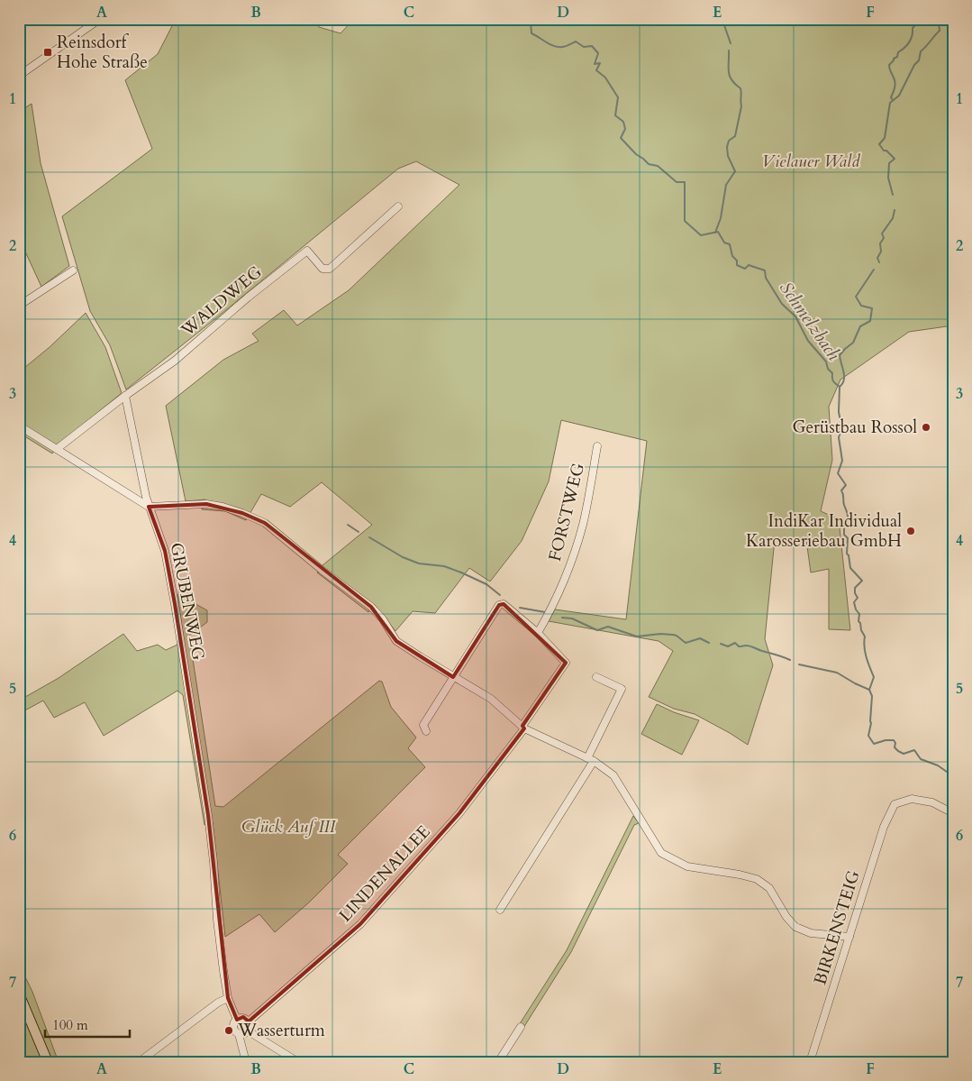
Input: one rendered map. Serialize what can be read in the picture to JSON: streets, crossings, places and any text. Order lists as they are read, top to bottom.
{
  "streets": {
    "street": [
      "WALDWEG",
      "FORSTWEG",
      "GRUBENWEG",
      "LINDENALLEE",
      "BIRKENSTEIG"
    ]
  },
  "crossings": [
    ["WALDWEG", "GRUBENWEG"],
    ["FORSTWEG", "LINDENALLEE"],
    ["GRUBENWEG", "LINDENALLEE"]
  ],
  "water": ["Schmelzbach"],
  "parks": ["Vielauer Wald", "Glück Auf III"],
  "places": {
    "transit": ["Reinsdorf Hohe Straße"],
    "other": ["Gerüstbau Rossol", "IndiKar Individual Karosseriebau GmbH", "Wasserturm"]
  },
  "scale_bar": "100 m",
  "grid": {
    "columns": [
      "A",
      "B",
      "C",
      "D",
      "E",
      "F"
    ],
    "rows": [
      "1",
      "2",
      "3",
      "4",
      "5",
      "6",
      "7"
    ]
  }
}
